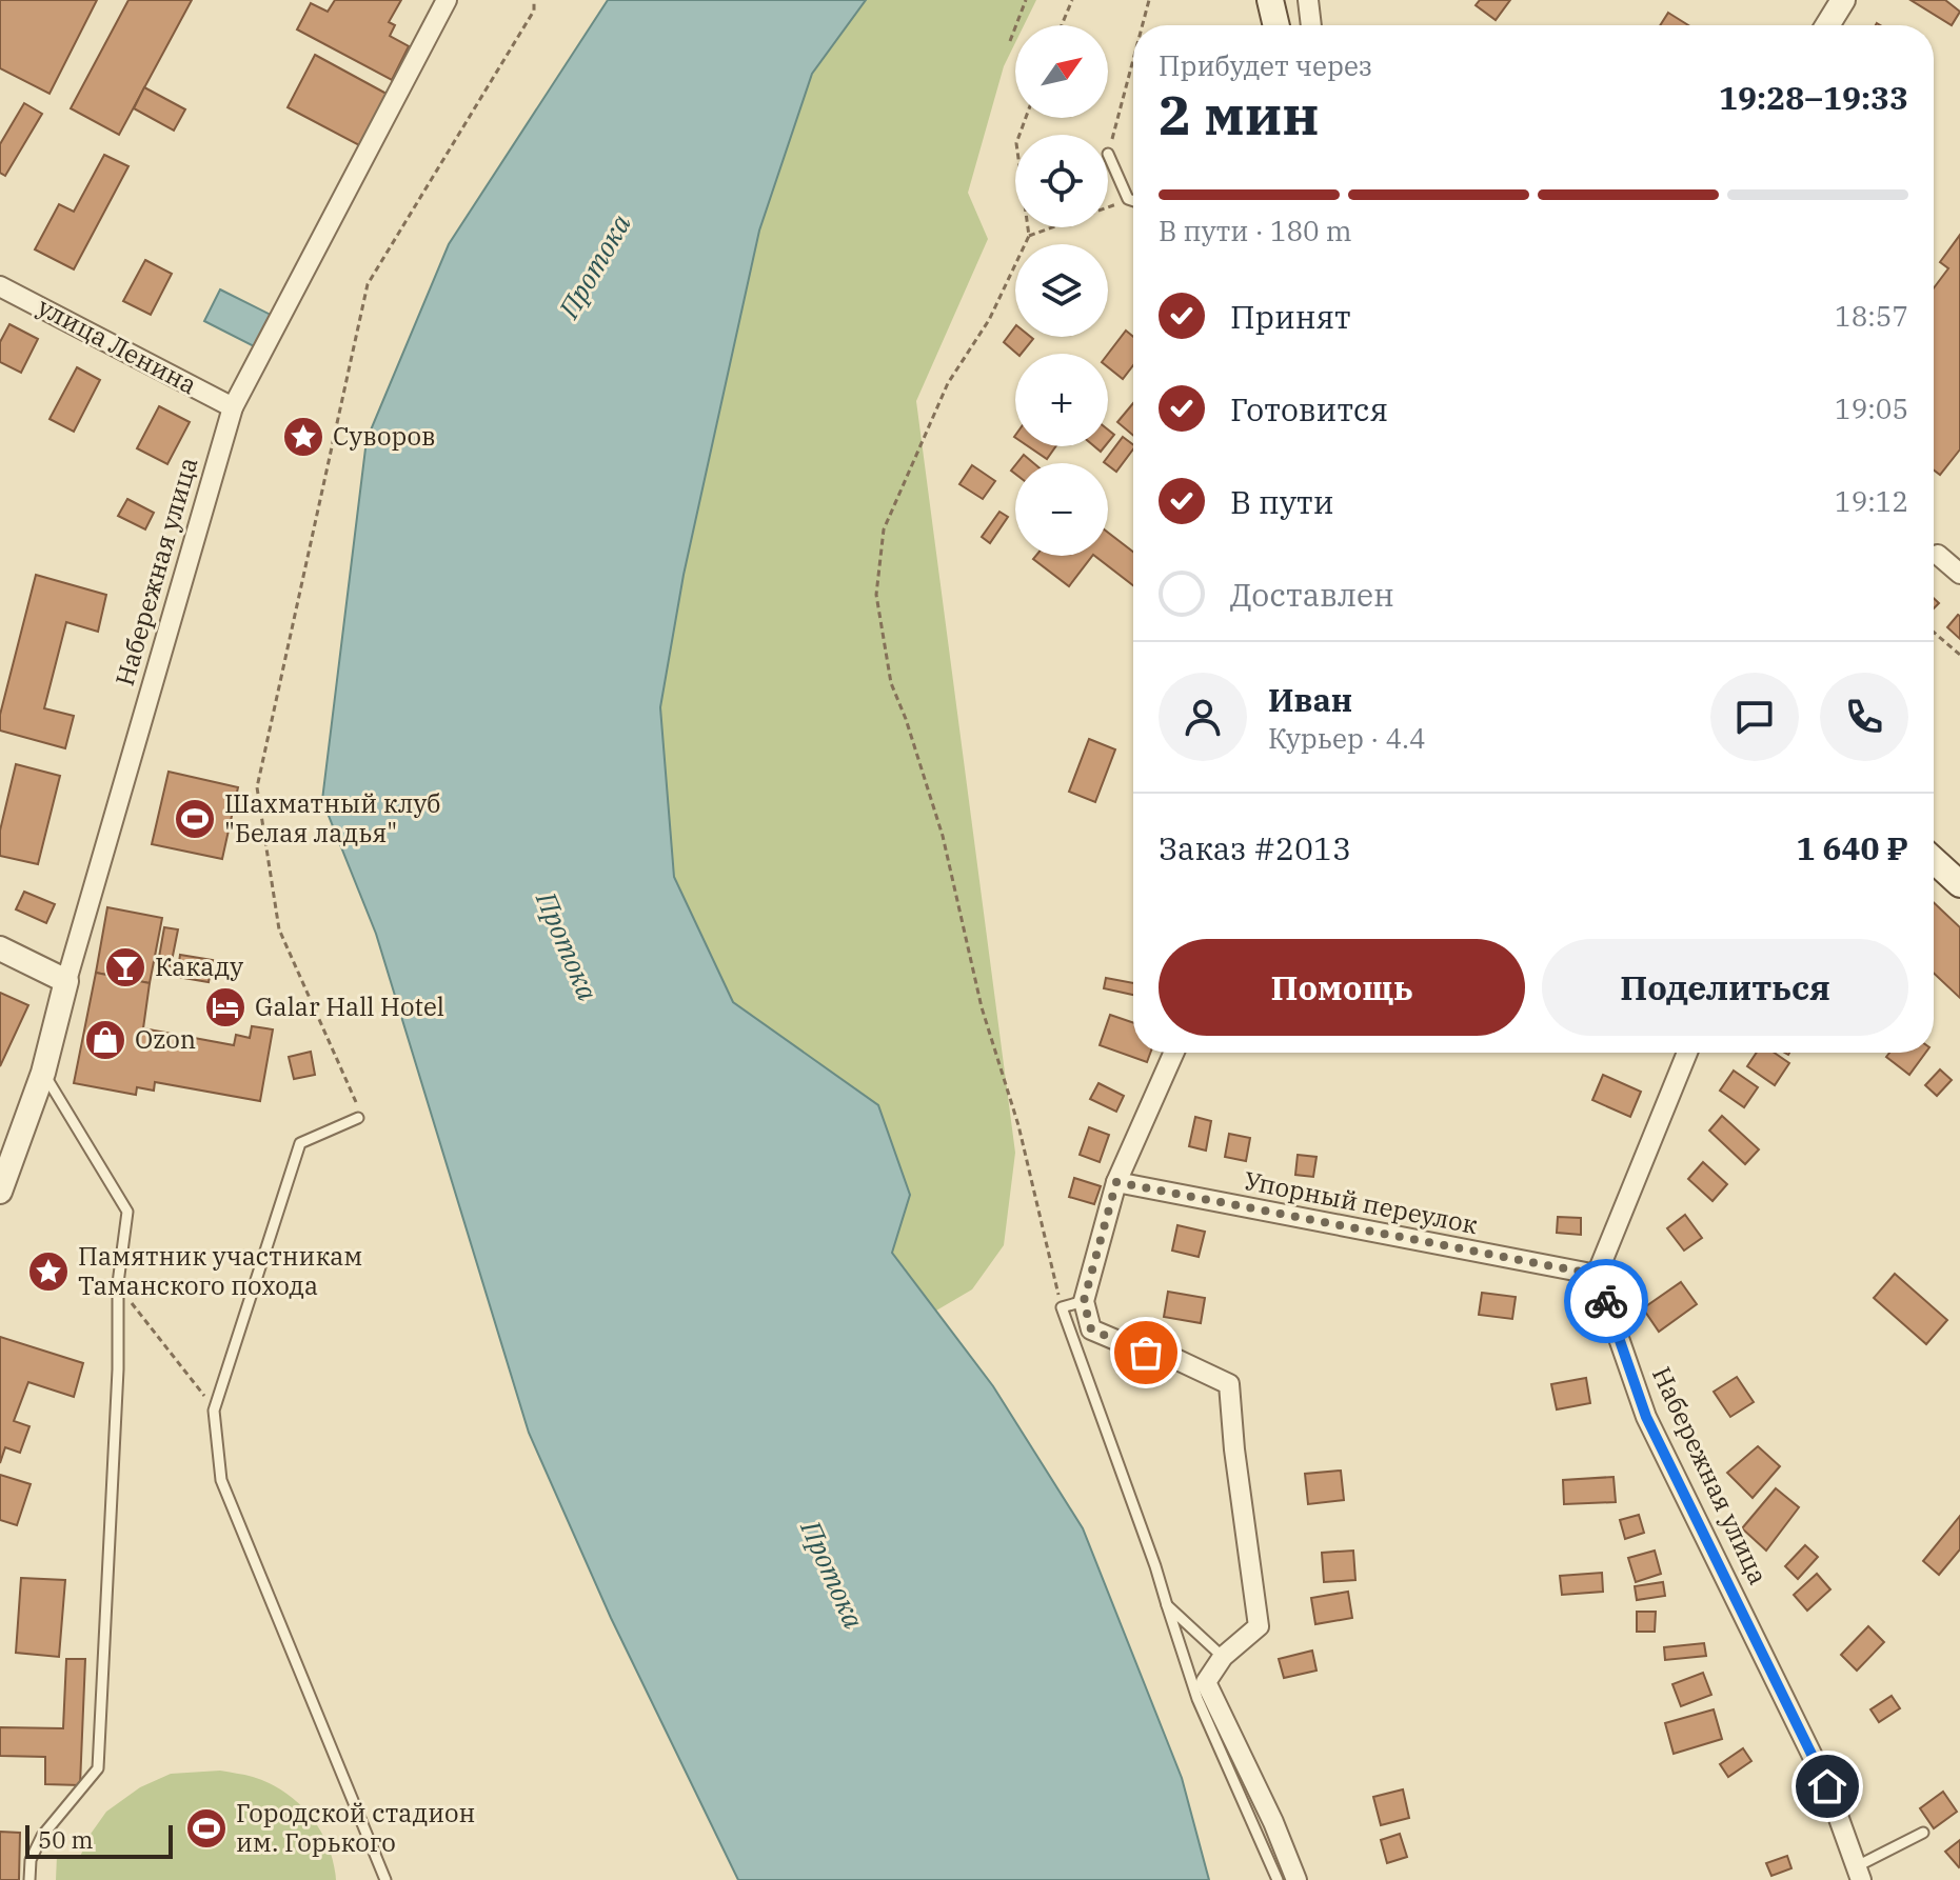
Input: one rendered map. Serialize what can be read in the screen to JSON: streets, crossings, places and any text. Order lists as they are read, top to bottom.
{
  "streets": {
    "street": ["улица Ленина", "Набережная улица", "Упорный переулок"]
  },
  "crossings": [
    ["улица Ленина", "Набережная улица"],
    ["Набережная улица", "Упорный переулок"]
  ],
  "water": ["Протока"],
  "places": {
    "place": ["Суворов", "Памятник участникам Таманского похода"],
    "sports": ["Шахматный клуб \"Белая ладья\"", "Городской cтадион им. Горького"],
    "bar": ["Какаду"],
    "hotel": ["Galar Hall Hotel"],
    "shop": ["Ozon"]
  },
  "scale_bar": "50 m",
  "north": "top right",
  "page": {
    "map_buttons": ["+", "−"],
    "heading": ["2 мин", "Прибудет через", "19:28–19:33"],
    "panel": [
      "Иван",
      "Курьер · 4.4",
      "Заказ #2013",
      "1 640 ₽"
    ],
    "bar": "В пути · 180 m",
    "list": [
      ["Принят", "18:57"],
      ["Готовится", "19:05"],
      ["В пути", "19:12"],
      "Доставлен"
    ],
    "buttons": ["Помощь", "Поделиться"],
    "scale": "50 m"
  }
}
